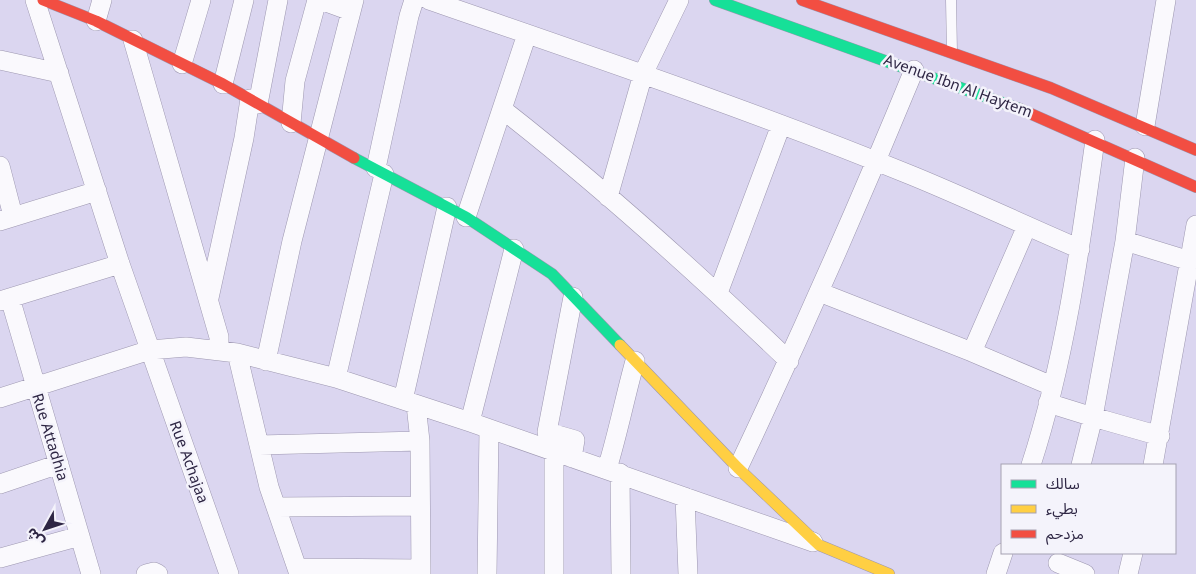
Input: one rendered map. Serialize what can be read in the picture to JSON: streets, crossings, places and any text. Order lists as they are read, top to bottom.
{
  "streets": {
    "street": ["Avenue Ibn Al Haytem", "Rue Attadhia", "Rue Achajaa"]
  },
  "legend": ["سالك", "بطيء", "مزدحم"],
  "north": "bottom left"
}
